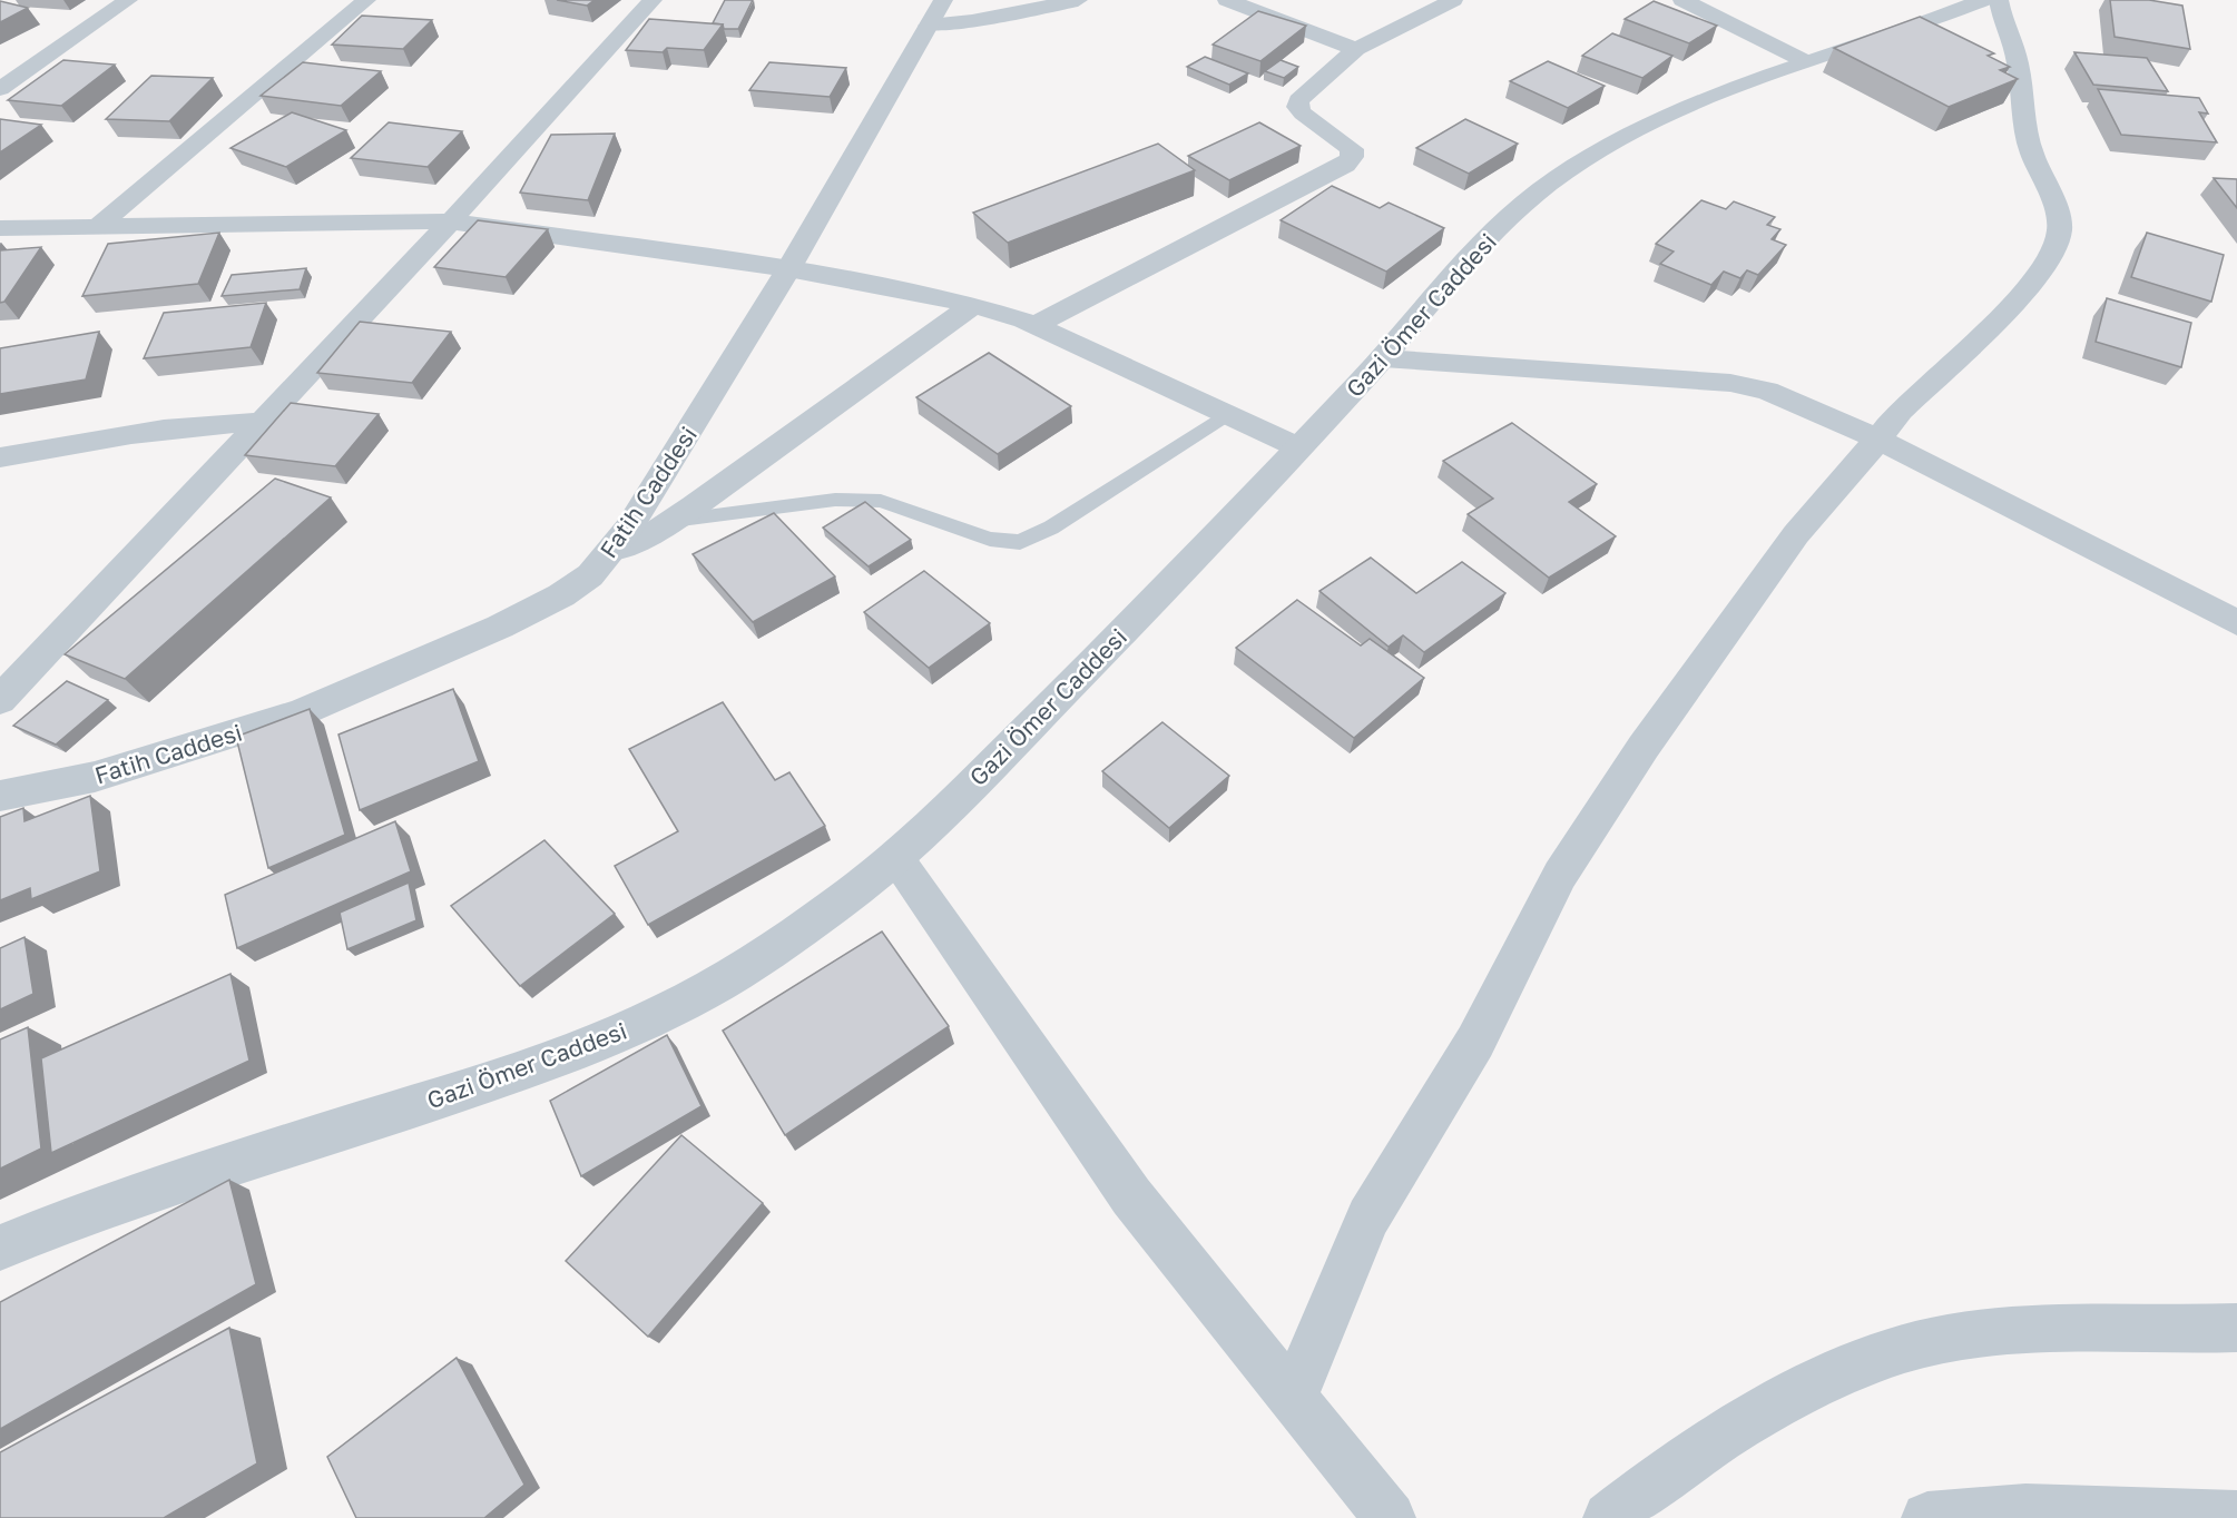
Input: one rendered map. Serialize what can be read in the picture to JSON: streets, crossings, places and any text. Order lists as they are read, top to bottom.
{
  "streets": {
    "street": ["Gazi Ömer Caddesi", "Fatih Caddesi"]
  }
}
